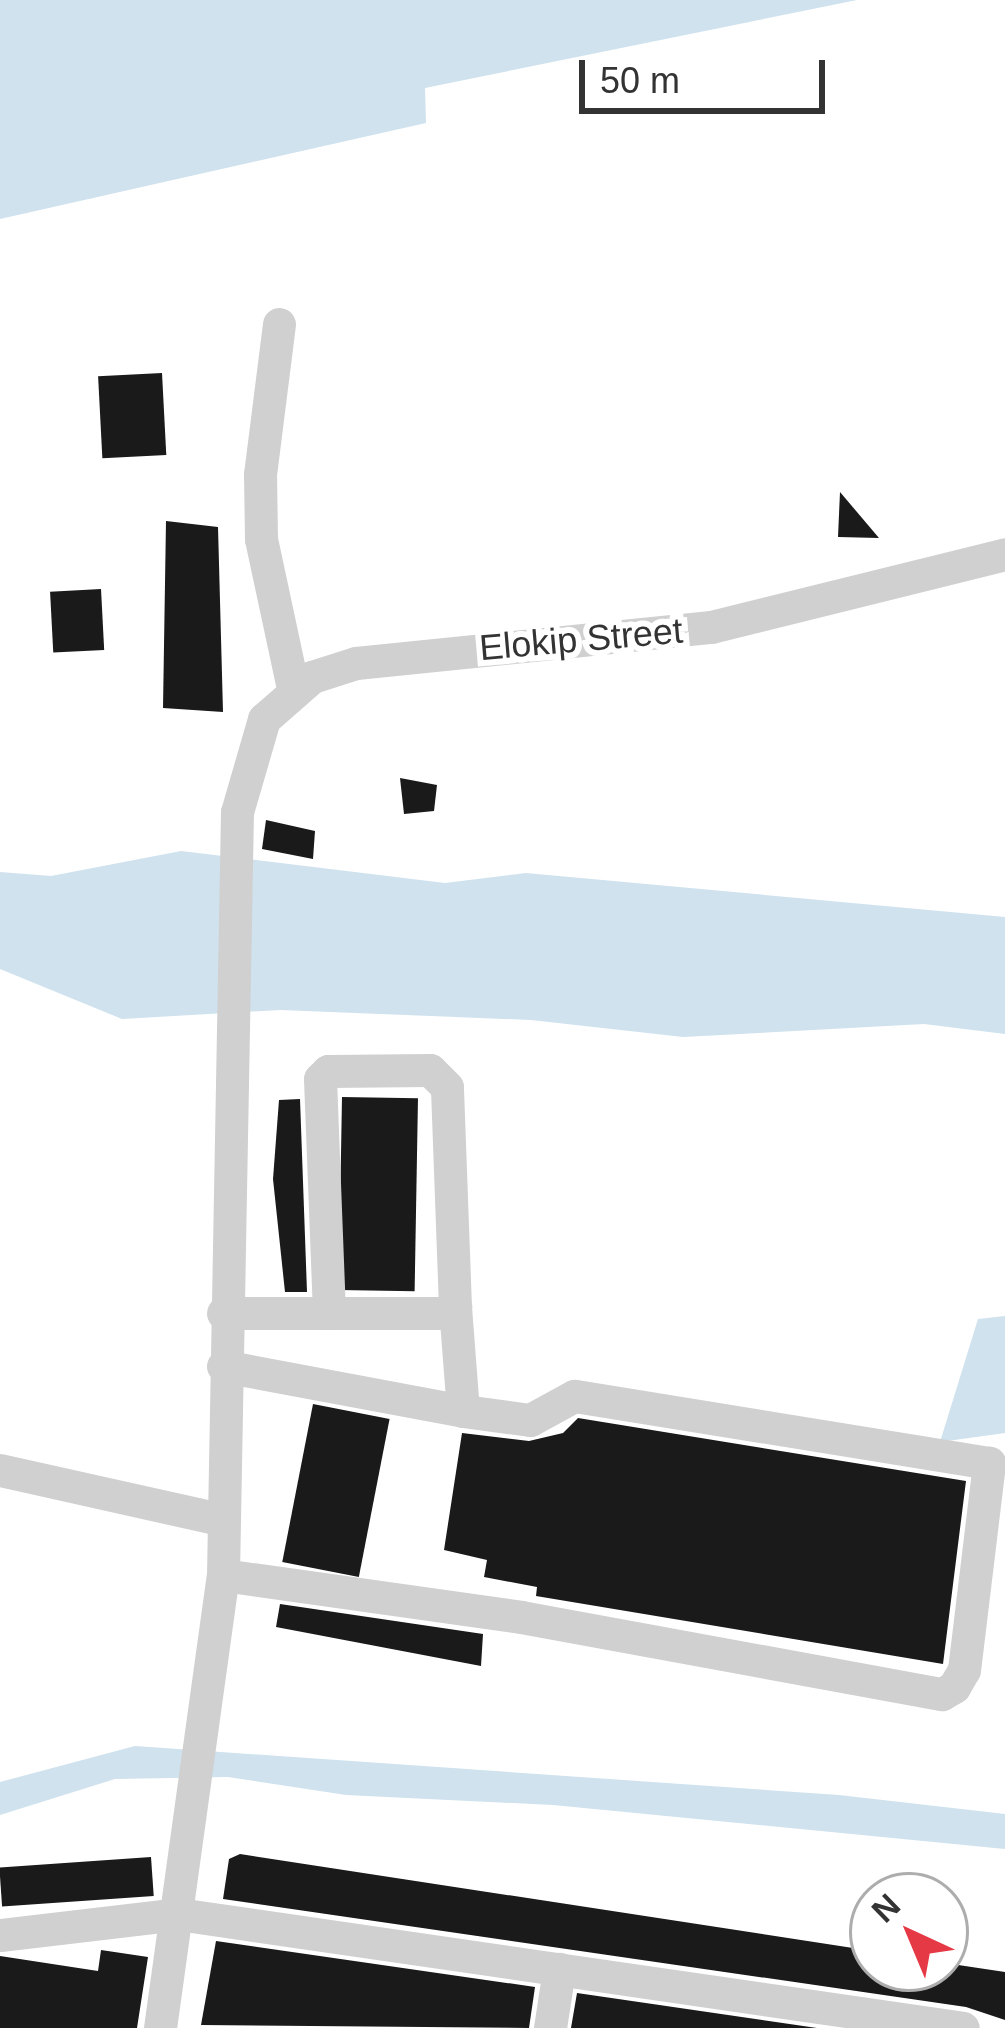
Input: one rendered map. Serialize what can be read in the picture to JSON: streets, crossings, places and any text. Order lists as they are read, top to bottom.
{
  "streets": {
    "street": ["Elokip Street"]
  },
  "scale_bar": "50 m",
  "north": "top left"
}
